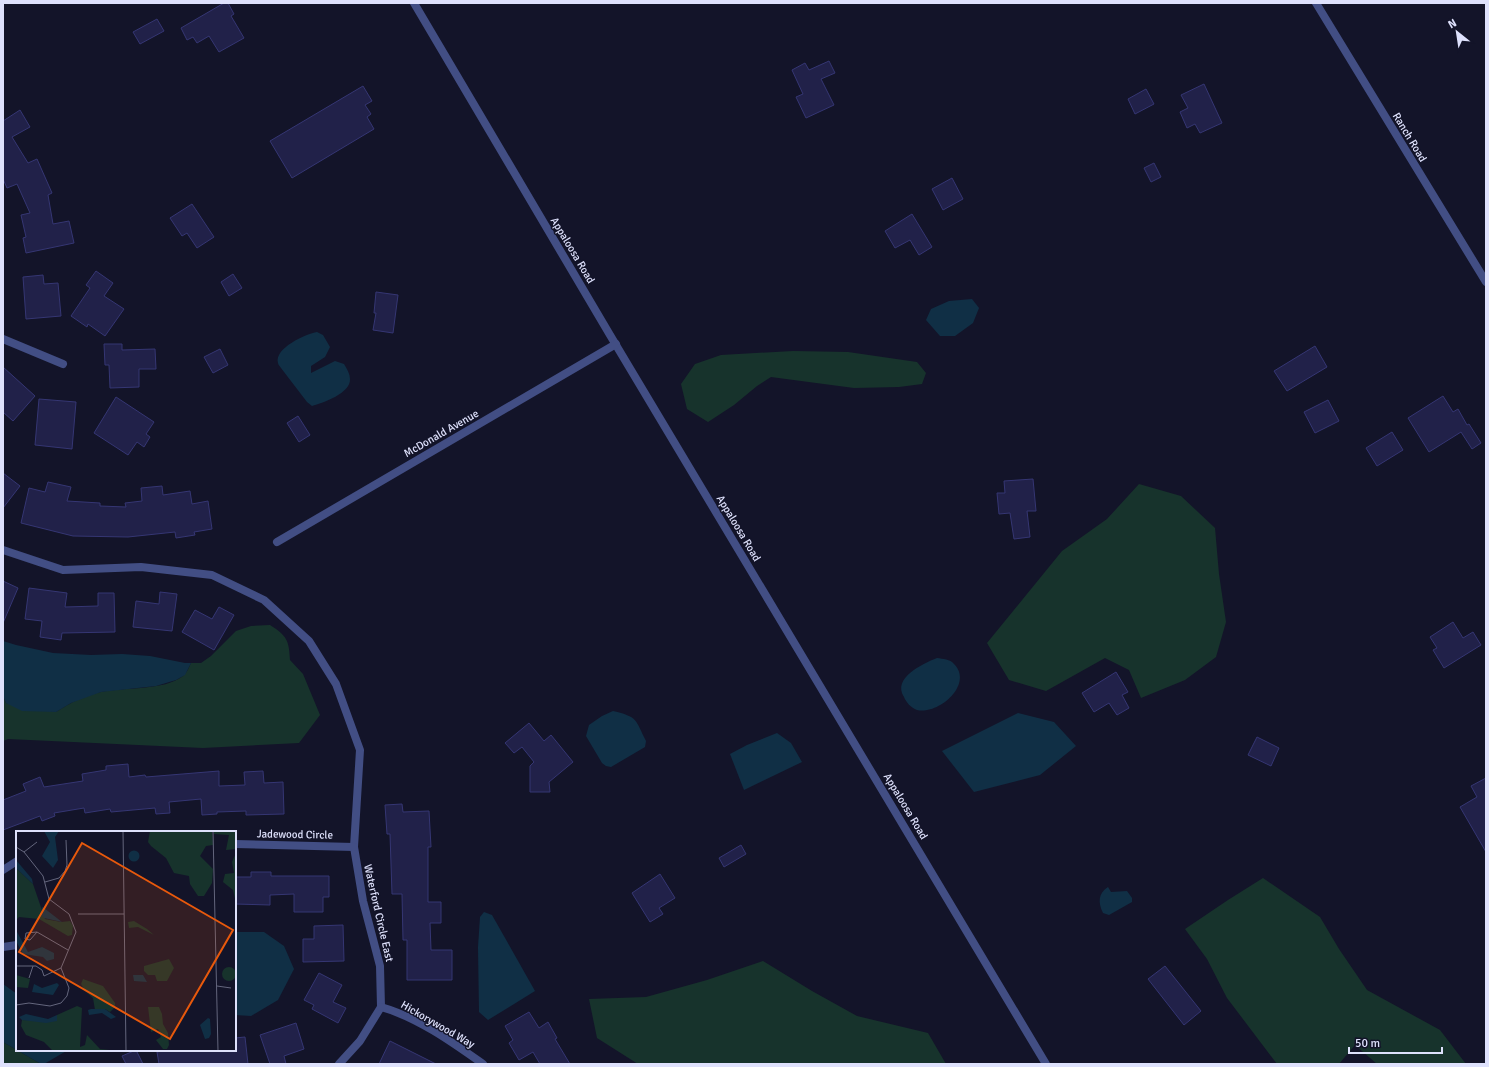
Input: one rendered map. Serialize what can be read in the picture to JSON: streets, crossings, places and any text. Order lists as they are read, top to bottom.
{
  "streets": {
    "street": [
      "Ranch Road",
      "Appaloosa Road",
      "McDonald Avenue",
      "Jadewood Circle",
      "Waterford Circle East",
      "Hickorywood Way"
    ]
  },
  "crossings": [
    ["Appaloosa Road", "McDonald Avenue"],
    ["Jadewood Circle", "Waterford Circle East"],
    ["Waterford Circle East", "Hickorywood Way"]
  ],
  "scale_bar": "50 m",
  "north": "top left"
}
